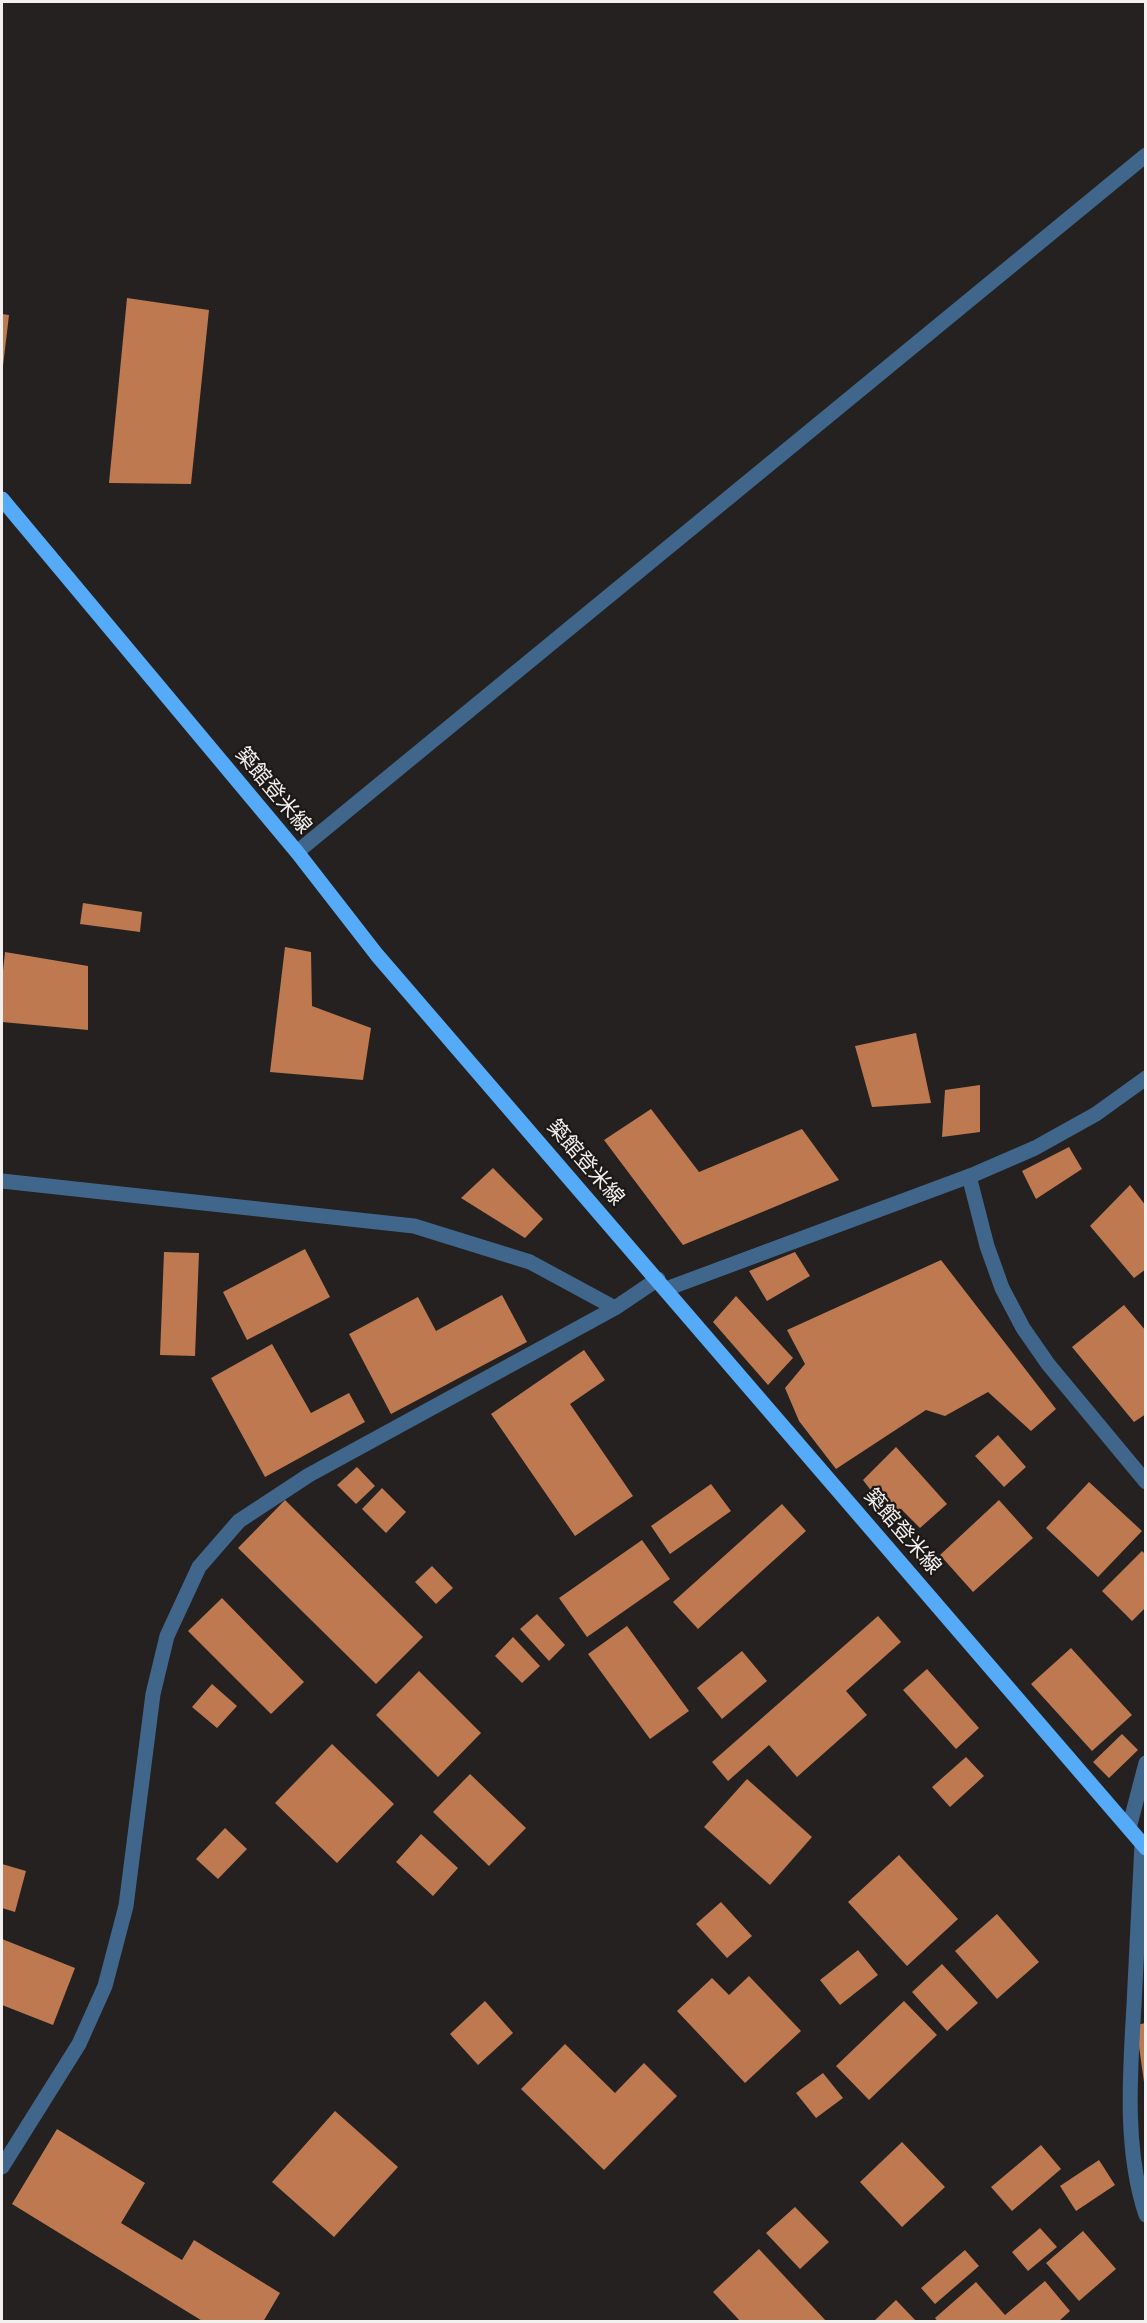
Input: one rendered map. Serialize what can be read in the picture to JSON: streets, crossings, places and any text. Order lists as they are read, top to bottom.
{
  "streets": {
    "main road": ["築館登米線"]
  }
}
